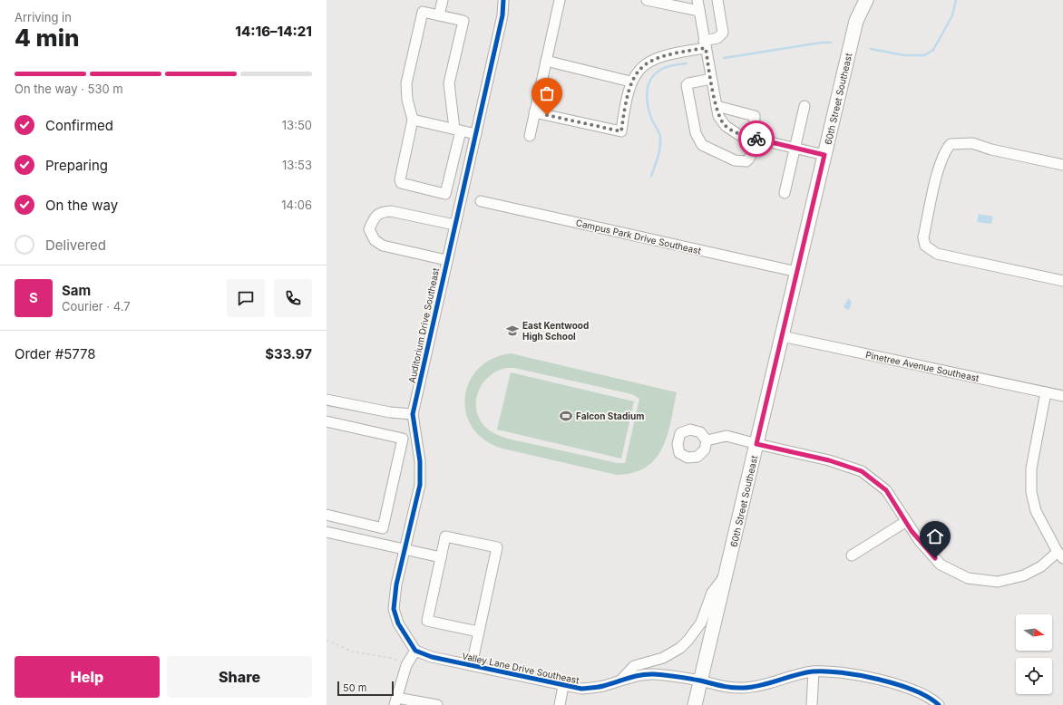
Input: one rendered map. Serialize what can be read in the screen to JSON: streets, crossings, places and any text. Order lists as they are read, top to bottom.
{
  "streets": {
    "main road": ["60th Street Southeast"],
    "street": [
      "Campus Park Drive Southeast",
      "Auditorium Drive Southeast",
      "Pinetree Avenue Southeast",
      "Valley Lane Drive Southeast"
    ]
  },
  "crossings": [
    ["60th Street Southeast", "Campus Park Drive Southeast"],
    ["60th Street Southeast", "Pinetree Avenue Southeast"],
    ["60th Street Southeast", "Valley Lane Drive Southeast"],
    ["Auditorium Drive Southeast", "Valley Lane Drive Southeast"]
  ],
  "places": {
    "school or university": ["East Kentwood High School"],
    "sports": ["Falcon Stadium"]
  },
  "scale_bar": "50 m",
  "north": "right",
  "page": {
    "heading": ["4 min", "Arriving in", "14:16–14:21"],
    "panel": [
      "Sam",
      "Courier · 4.7",
      "Order #5778",
      "$33.97"
    ],
    "bar": "On the way · 530 m",
    "list": [
      ["Confirmed", "13:50"],
      ["Preparing", "13:53"],
      ["On the way", "14:06"],
      "Delivered"
    ],
    "round": "S",
    "buttons": ["Help", "Share"],
    "scale": "50 m"
  }
}
